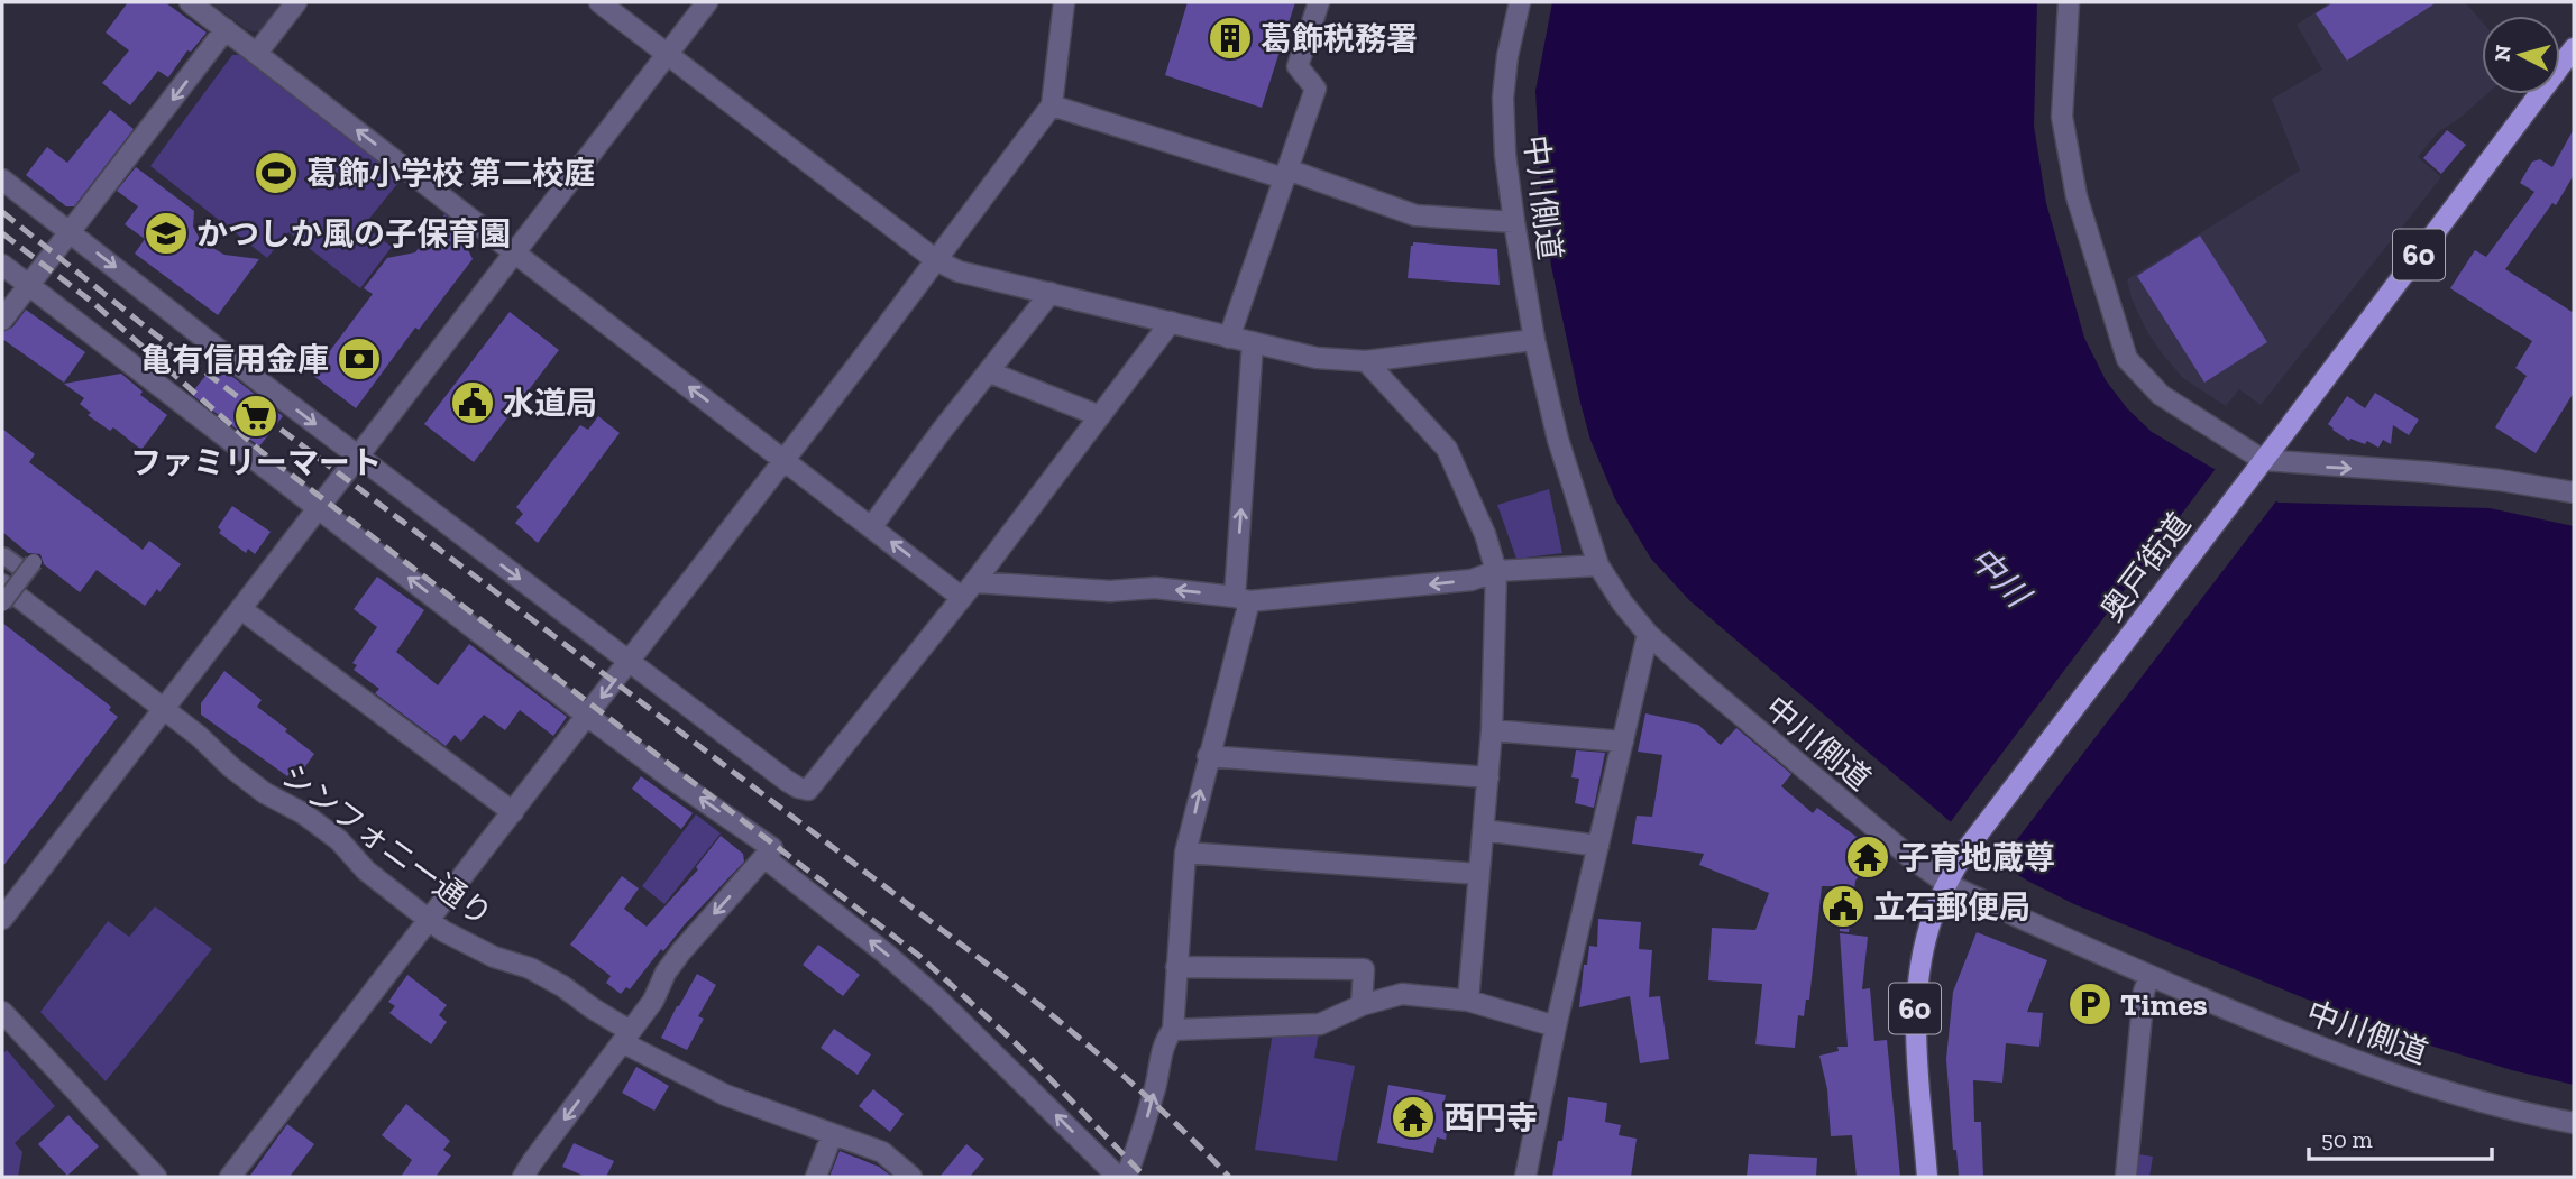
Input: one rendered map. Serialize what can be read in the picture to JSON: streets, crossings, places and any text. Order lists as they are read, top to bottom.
{
  "streets": {
    "main road": ["60", "奥戸街道"],
    "street": ["中川側道", "シンフォニー通り"]
  },
  "crossings": [
    ["中川側道", "奥戸街道"]
  ],
  "water": ["中川"],
  "places": {
    "building": ["葛飾税務署"],
    "sports": ["葛飾小学校 第二校庭"],
    "school or university": ["かつしか風の子保育園"],
    "bank": ["亀有信用金庫"],
    "public building": ["水道局", "立石郵便局"],
    "supermarket": ["ファミリーマート"],
    "temple": ["子育地蔵尊", "西円寺"],
    "parking": ["Times"]
  },
  "scale_bar": "50 m",
  "north": "left"
}
